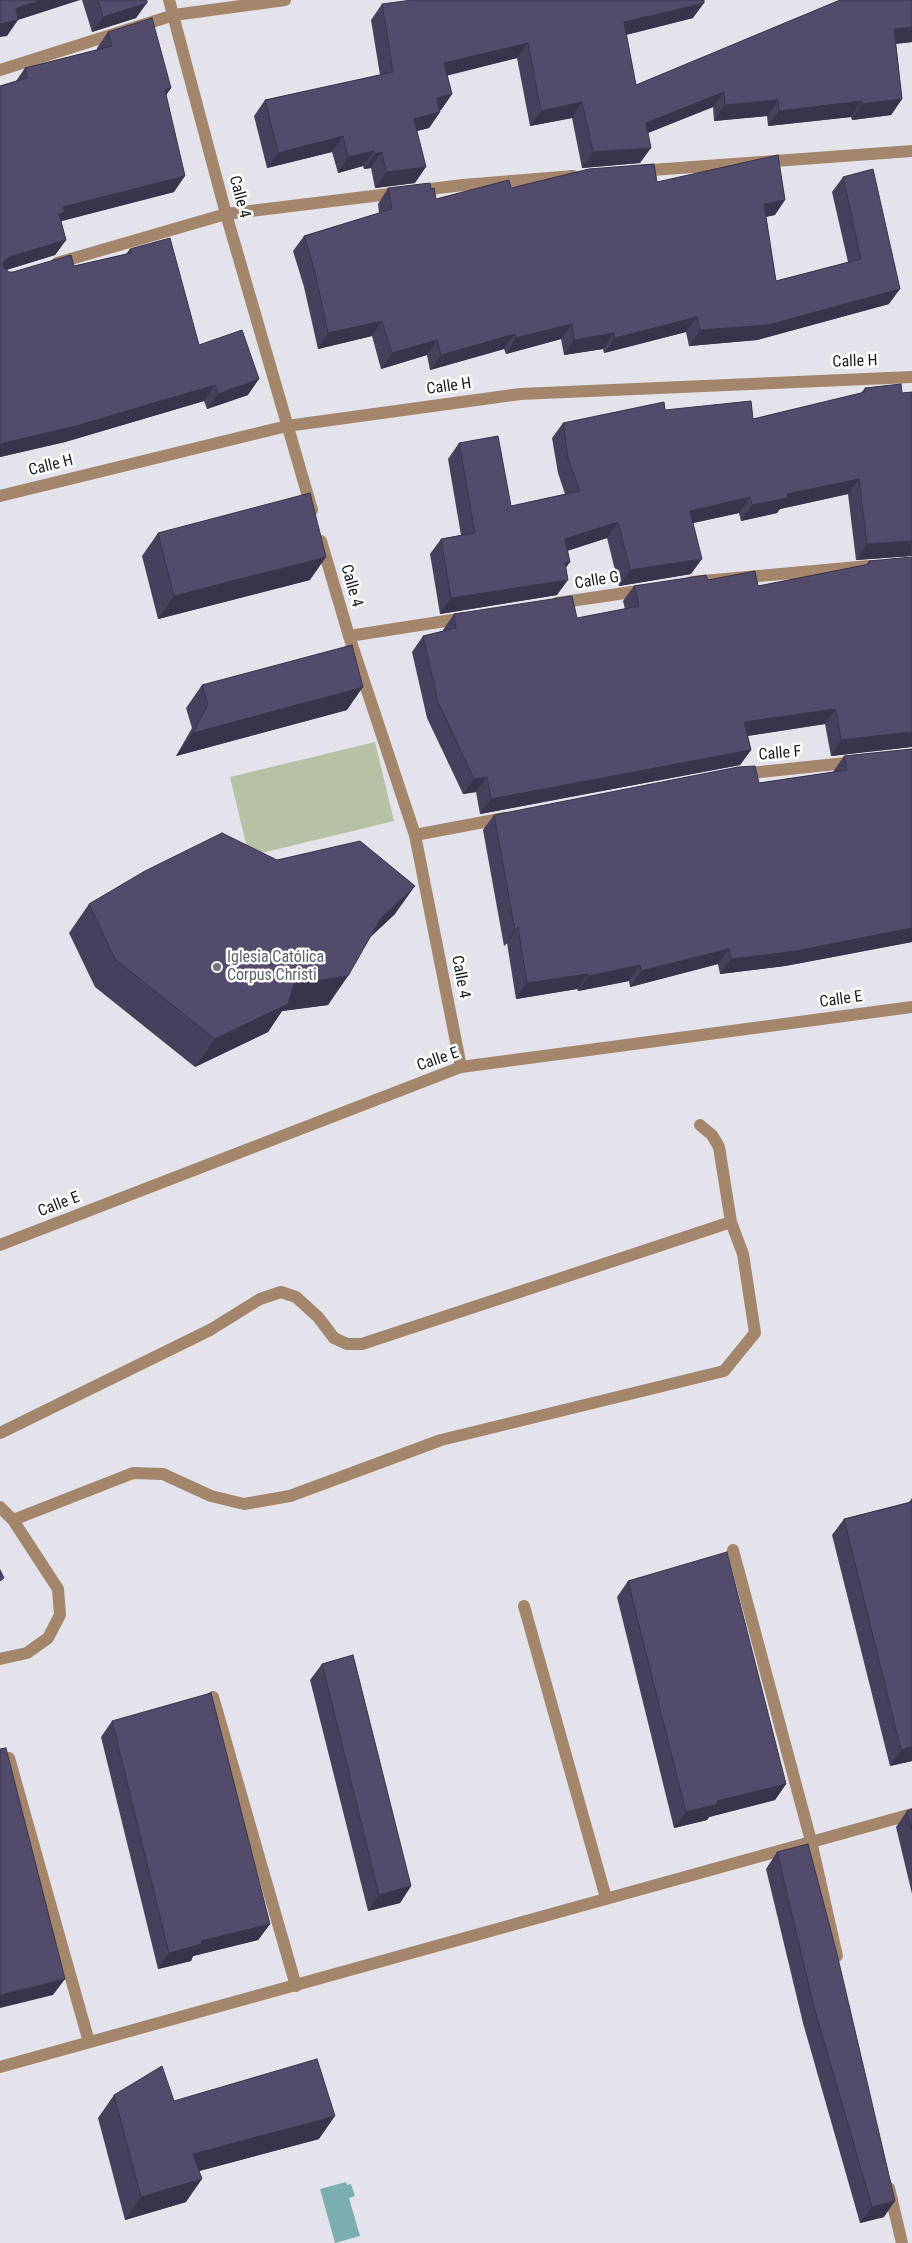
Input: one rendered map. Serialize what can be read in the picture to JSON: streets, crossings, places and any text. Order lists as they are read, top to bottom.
{
  "streets": {
    "street": [
      "Calle 4",
      "Calle H",
      "Calle G",
      "Calle F",
      "Calle E"
    ]
  },
  "crossings": [
    ["Calle 4", "Calle H"],
    ["Calle 4", "Calle E"]
  ],
  "places": ["Iglesia Católica Corpus Christi"]
}
